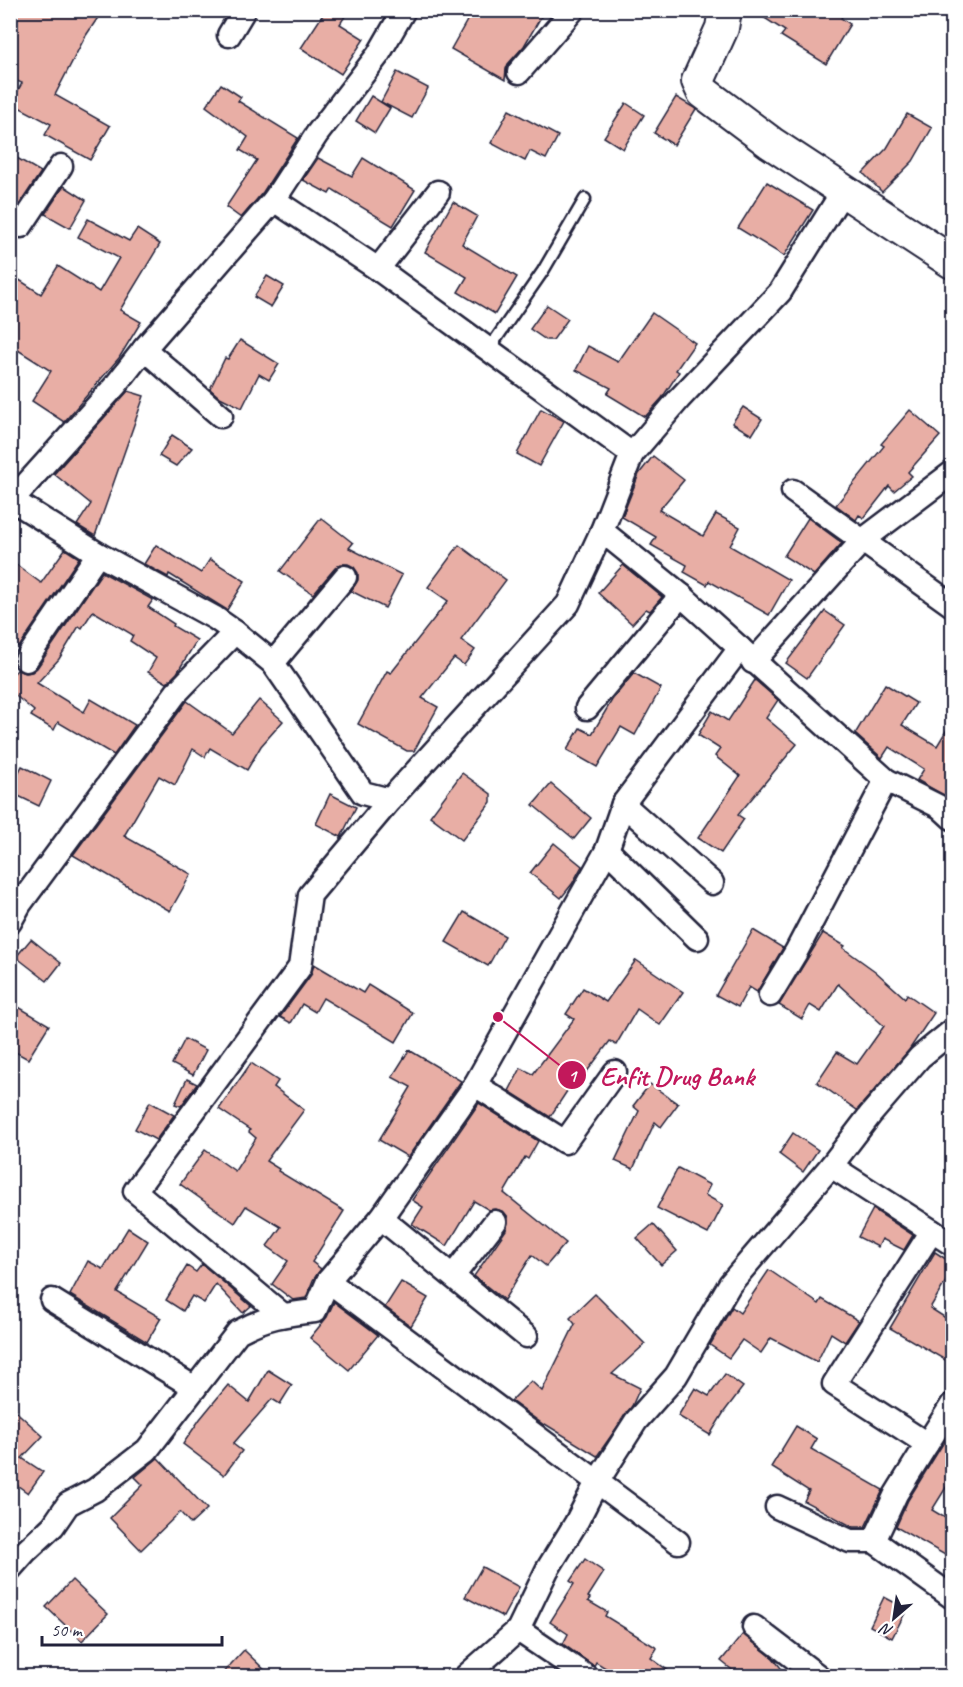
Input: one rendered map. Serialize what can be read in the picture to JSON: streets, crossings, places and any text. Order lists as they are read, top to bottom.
{
  "places": ["Enfit Drug Bank"],
  "scale_bar": "50 m",
  "north": "bottom left"
}
